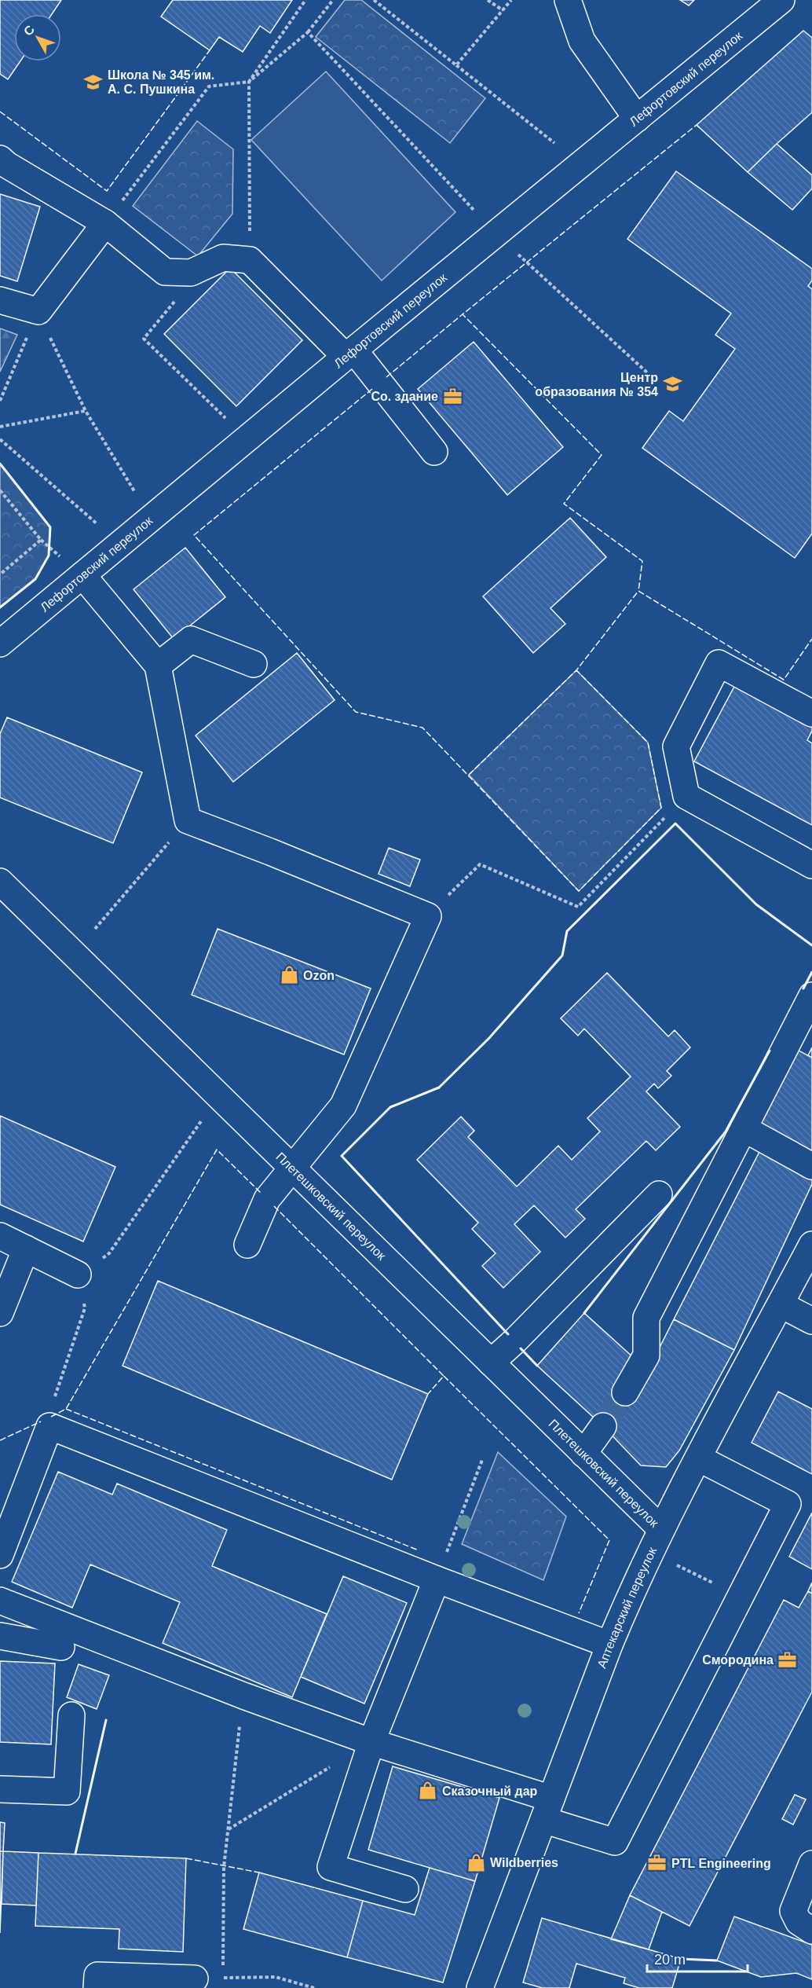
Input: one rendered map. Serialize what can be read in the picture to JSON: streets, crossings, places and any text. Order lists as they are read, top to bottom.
{
  "streets": {
    "street": ["Лефортовский переулок", "Плетешковский переулок", "Аптекарский переулок"]
  },
  "crossings": [
    ["Плетешковский переулок", "Аптекарский переулок"]
  ],
  "places": {
    "school or university": ["Школа № 345 им. А. С. Пушкина", "Центр образования № 354"],
    "office": ["Со. здание", "Смородина", "PTL Engineering"],
    "shop": ["Ozon", "Сказочный дар", "Wildberries"]
  },
  "scale_bar": "20 m",
  "north": "top left"
}
